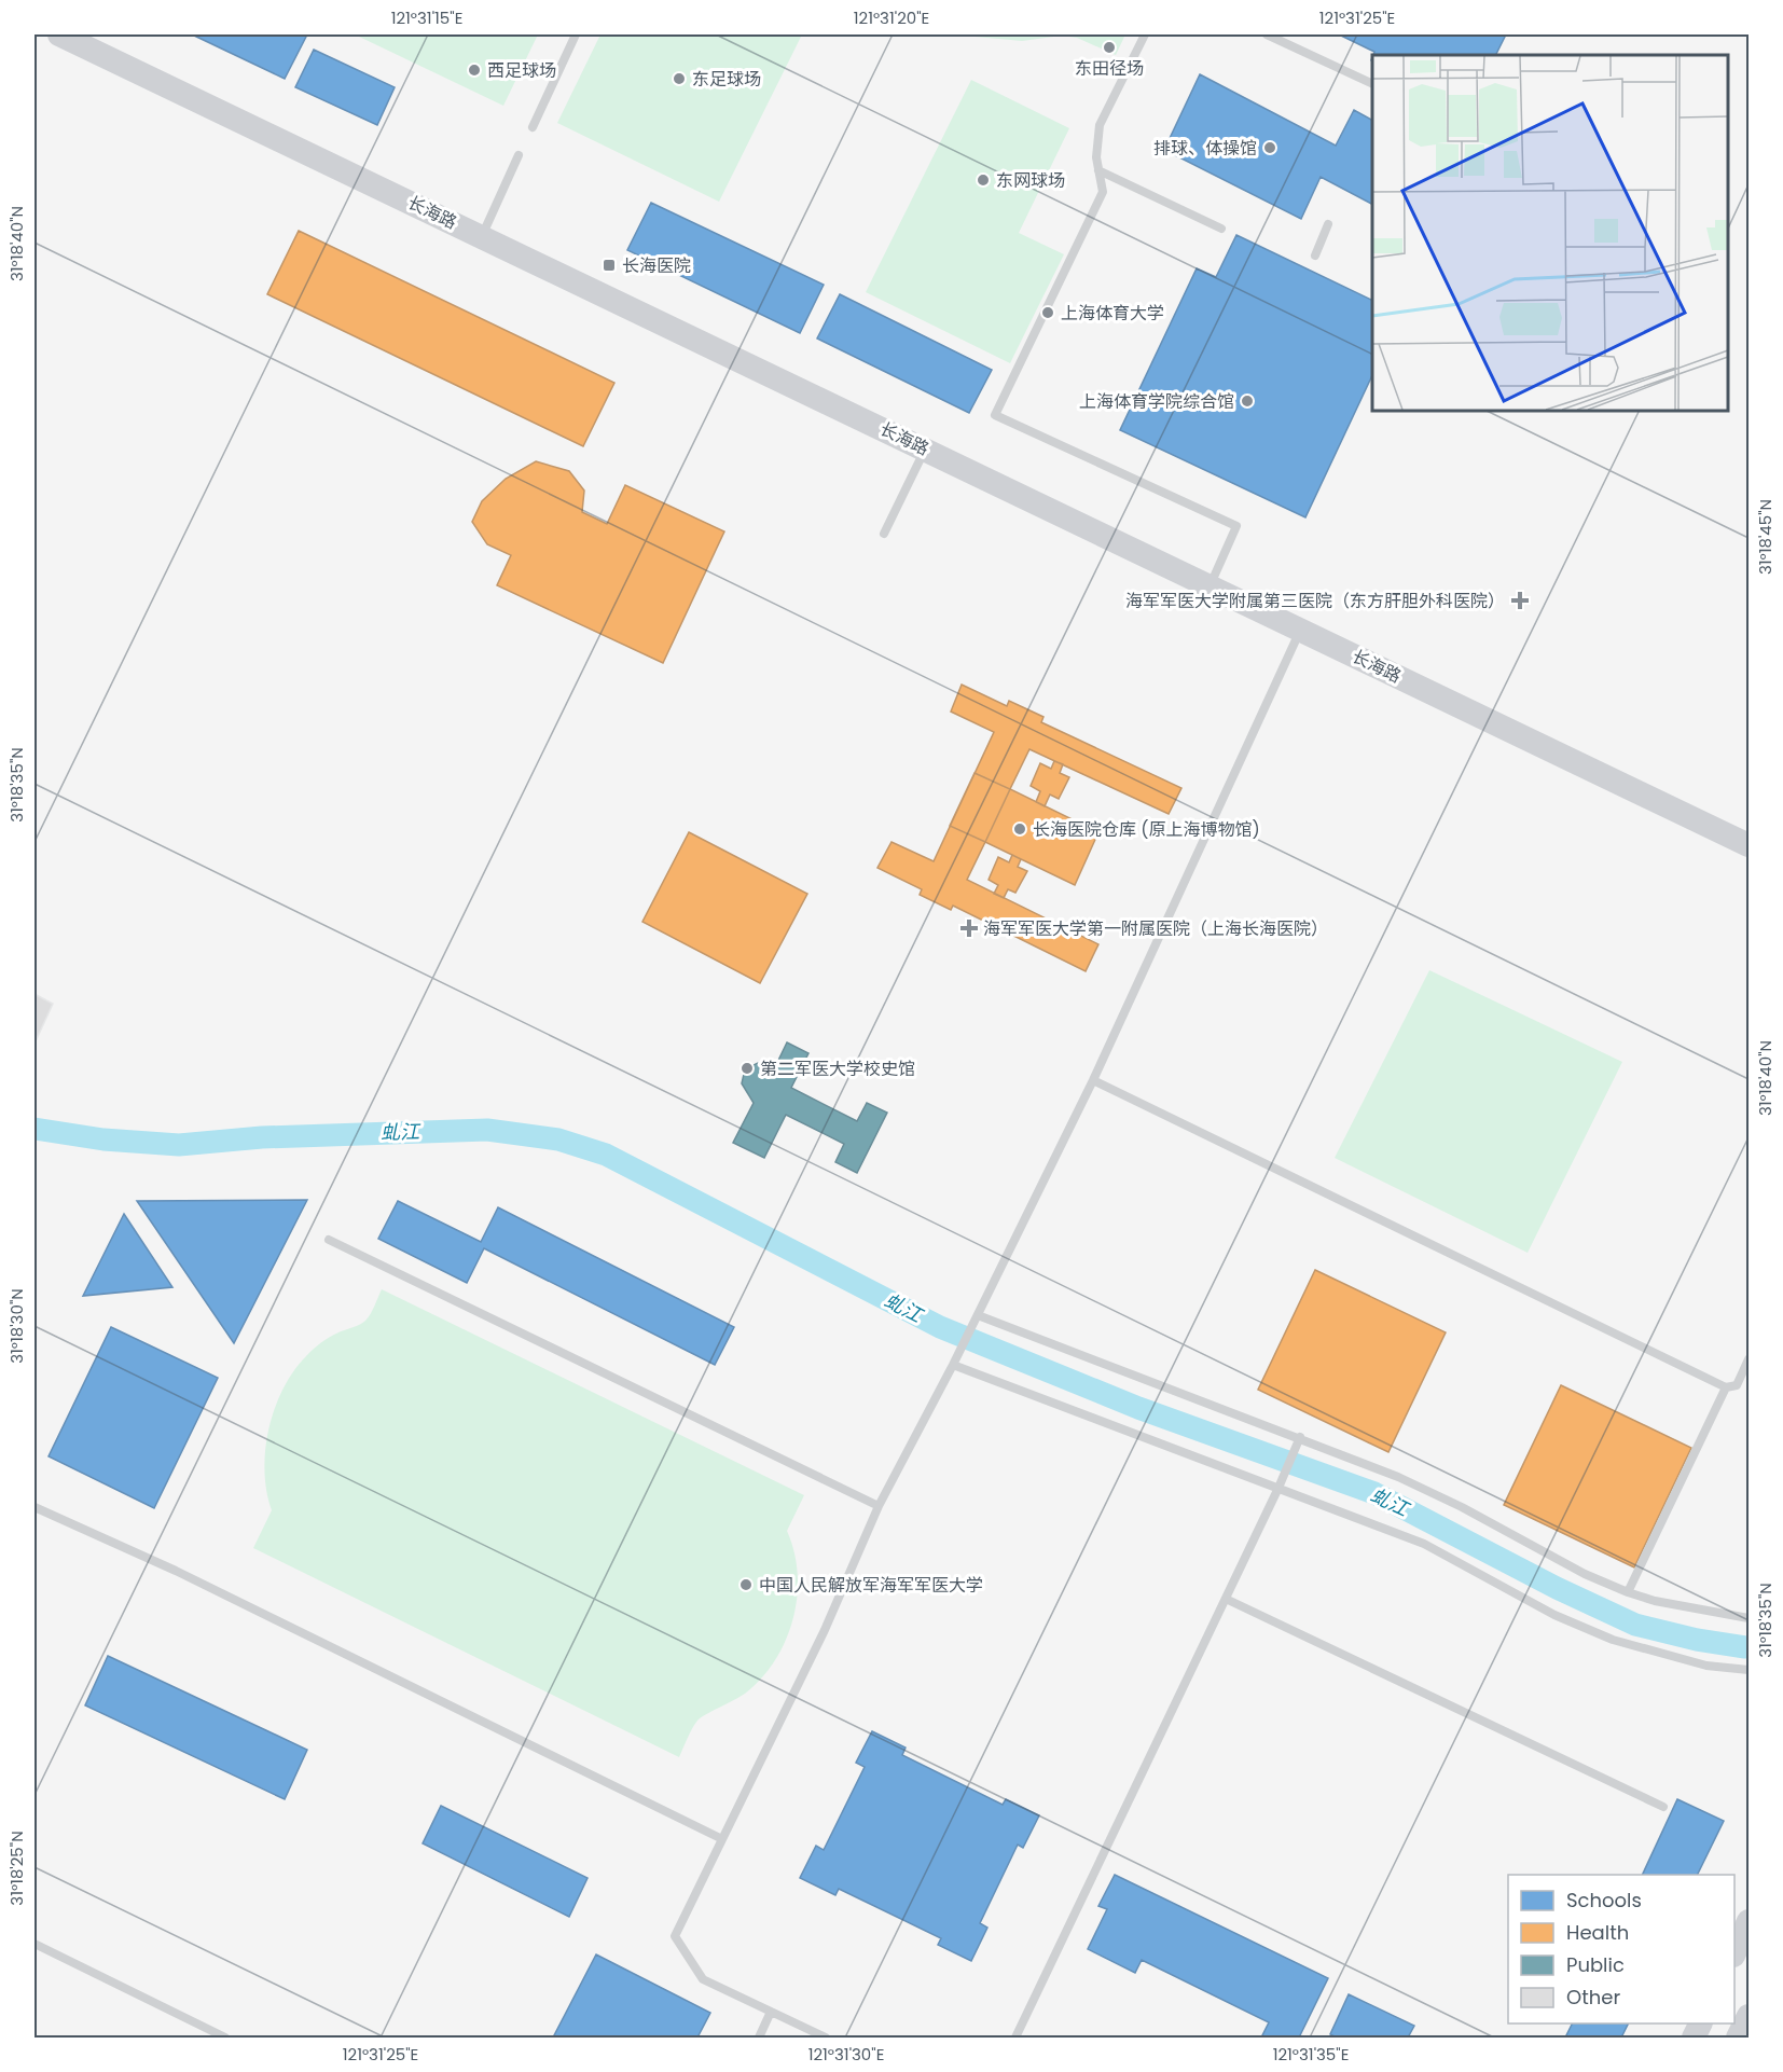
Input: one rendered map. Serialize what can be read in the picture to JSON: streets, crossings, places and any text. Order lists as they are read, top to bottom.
{
  "streets": {
    "street": ["长海路"]
  },
  "water": ["虬江"],
  "places": {
    "other": [
      "东田径场",
      "西足球场",
      "东足球场",
      "排球、体操馆",
      "东网球场",
      "上海体育大学",
      "上海体育学院综合馆",
      "长海医院仓库 (原上海博物馆)",
      "第二军医大学校史馆",
      "中国人民解放军海军军医大学"
    ],
    "transit": ["长海医院"],
    "health": ["海军军医大学附属第三医院（东方肝胆外科医院）", "海军军医大学第一附属医院（上海长海医院）"]
  },
  "legend": [
    "Schools",
    "Health",
    "Public",
    "Other"
  ],
  "coordinates": [
    "121°31'15\"E",
    "121°31'20\"E",
    "121°31'25\"E",
    "31°18'40\"N",
    "31°18'45\"N",
    "31°18'35\"N",
    "31°18'30\"N",
    "31°18'25\"N",
    "121°31'30\"E",
    "121°31'35\"E"
  ]
}
